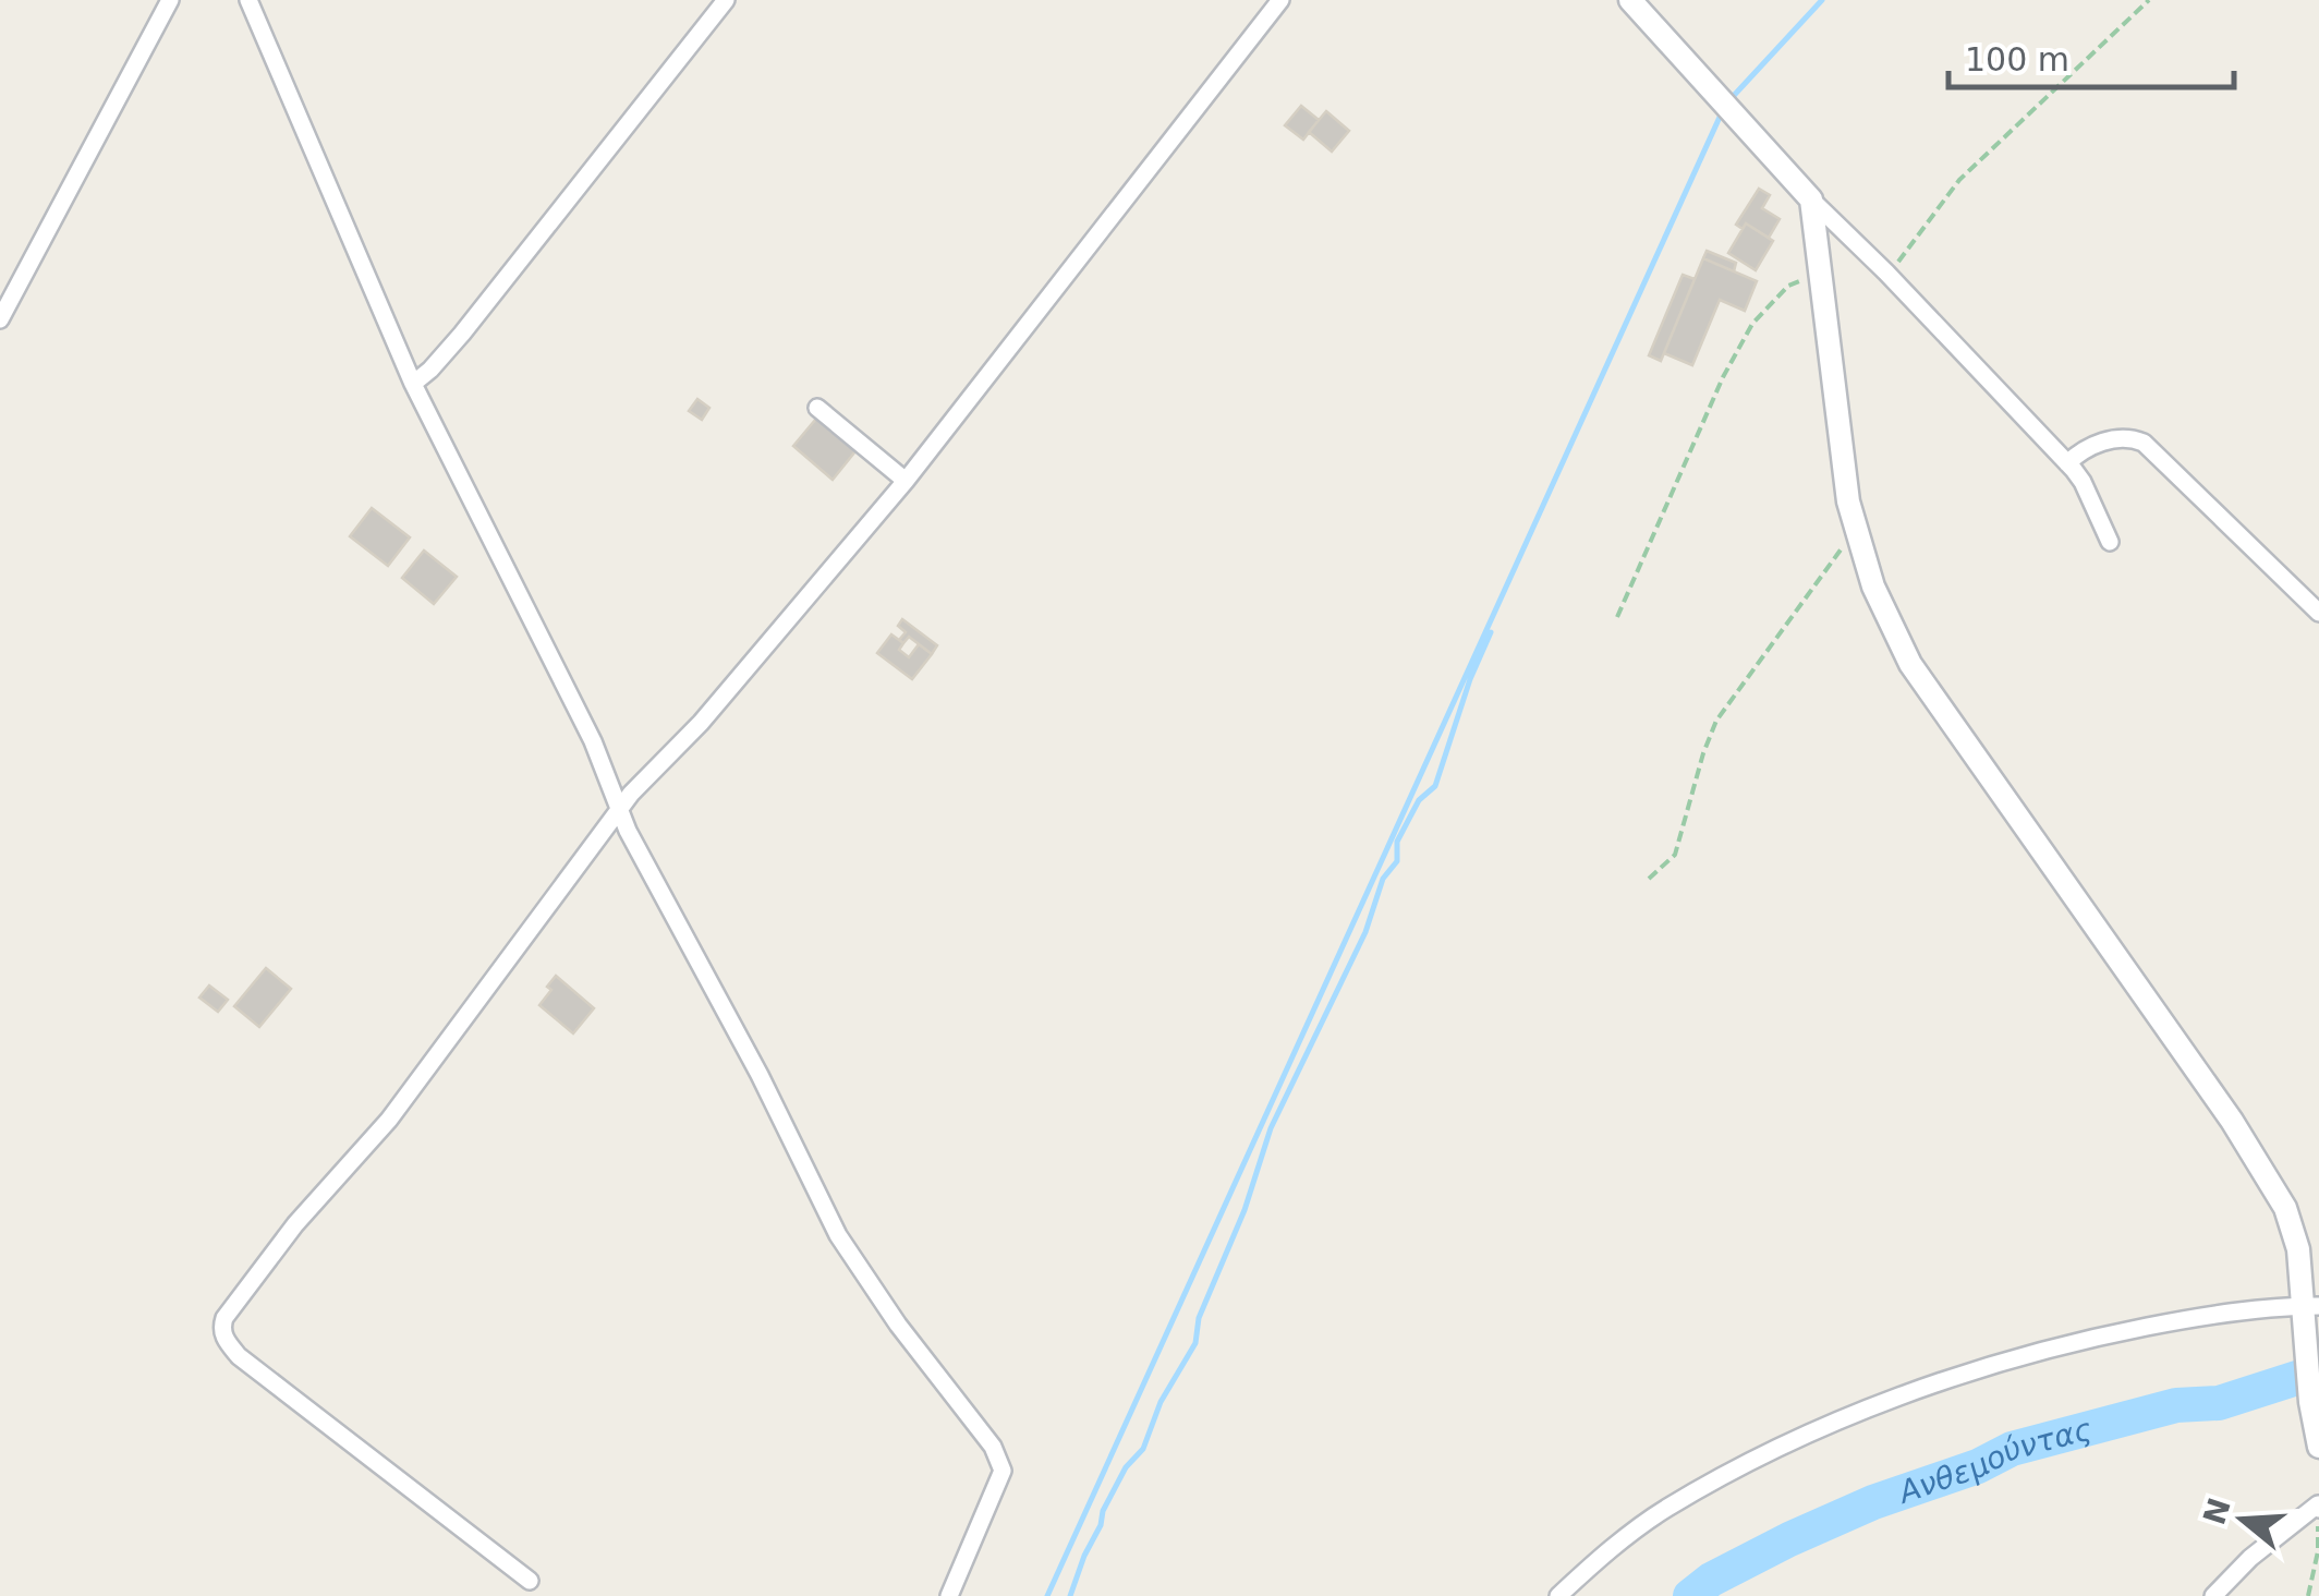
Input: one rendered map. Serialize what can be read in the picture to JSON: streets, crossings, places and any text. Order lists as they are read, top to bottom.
{
  "water": ["Ανθεμούντας"],
  "scale_bar": "100 m",
  "north": "left"
}
